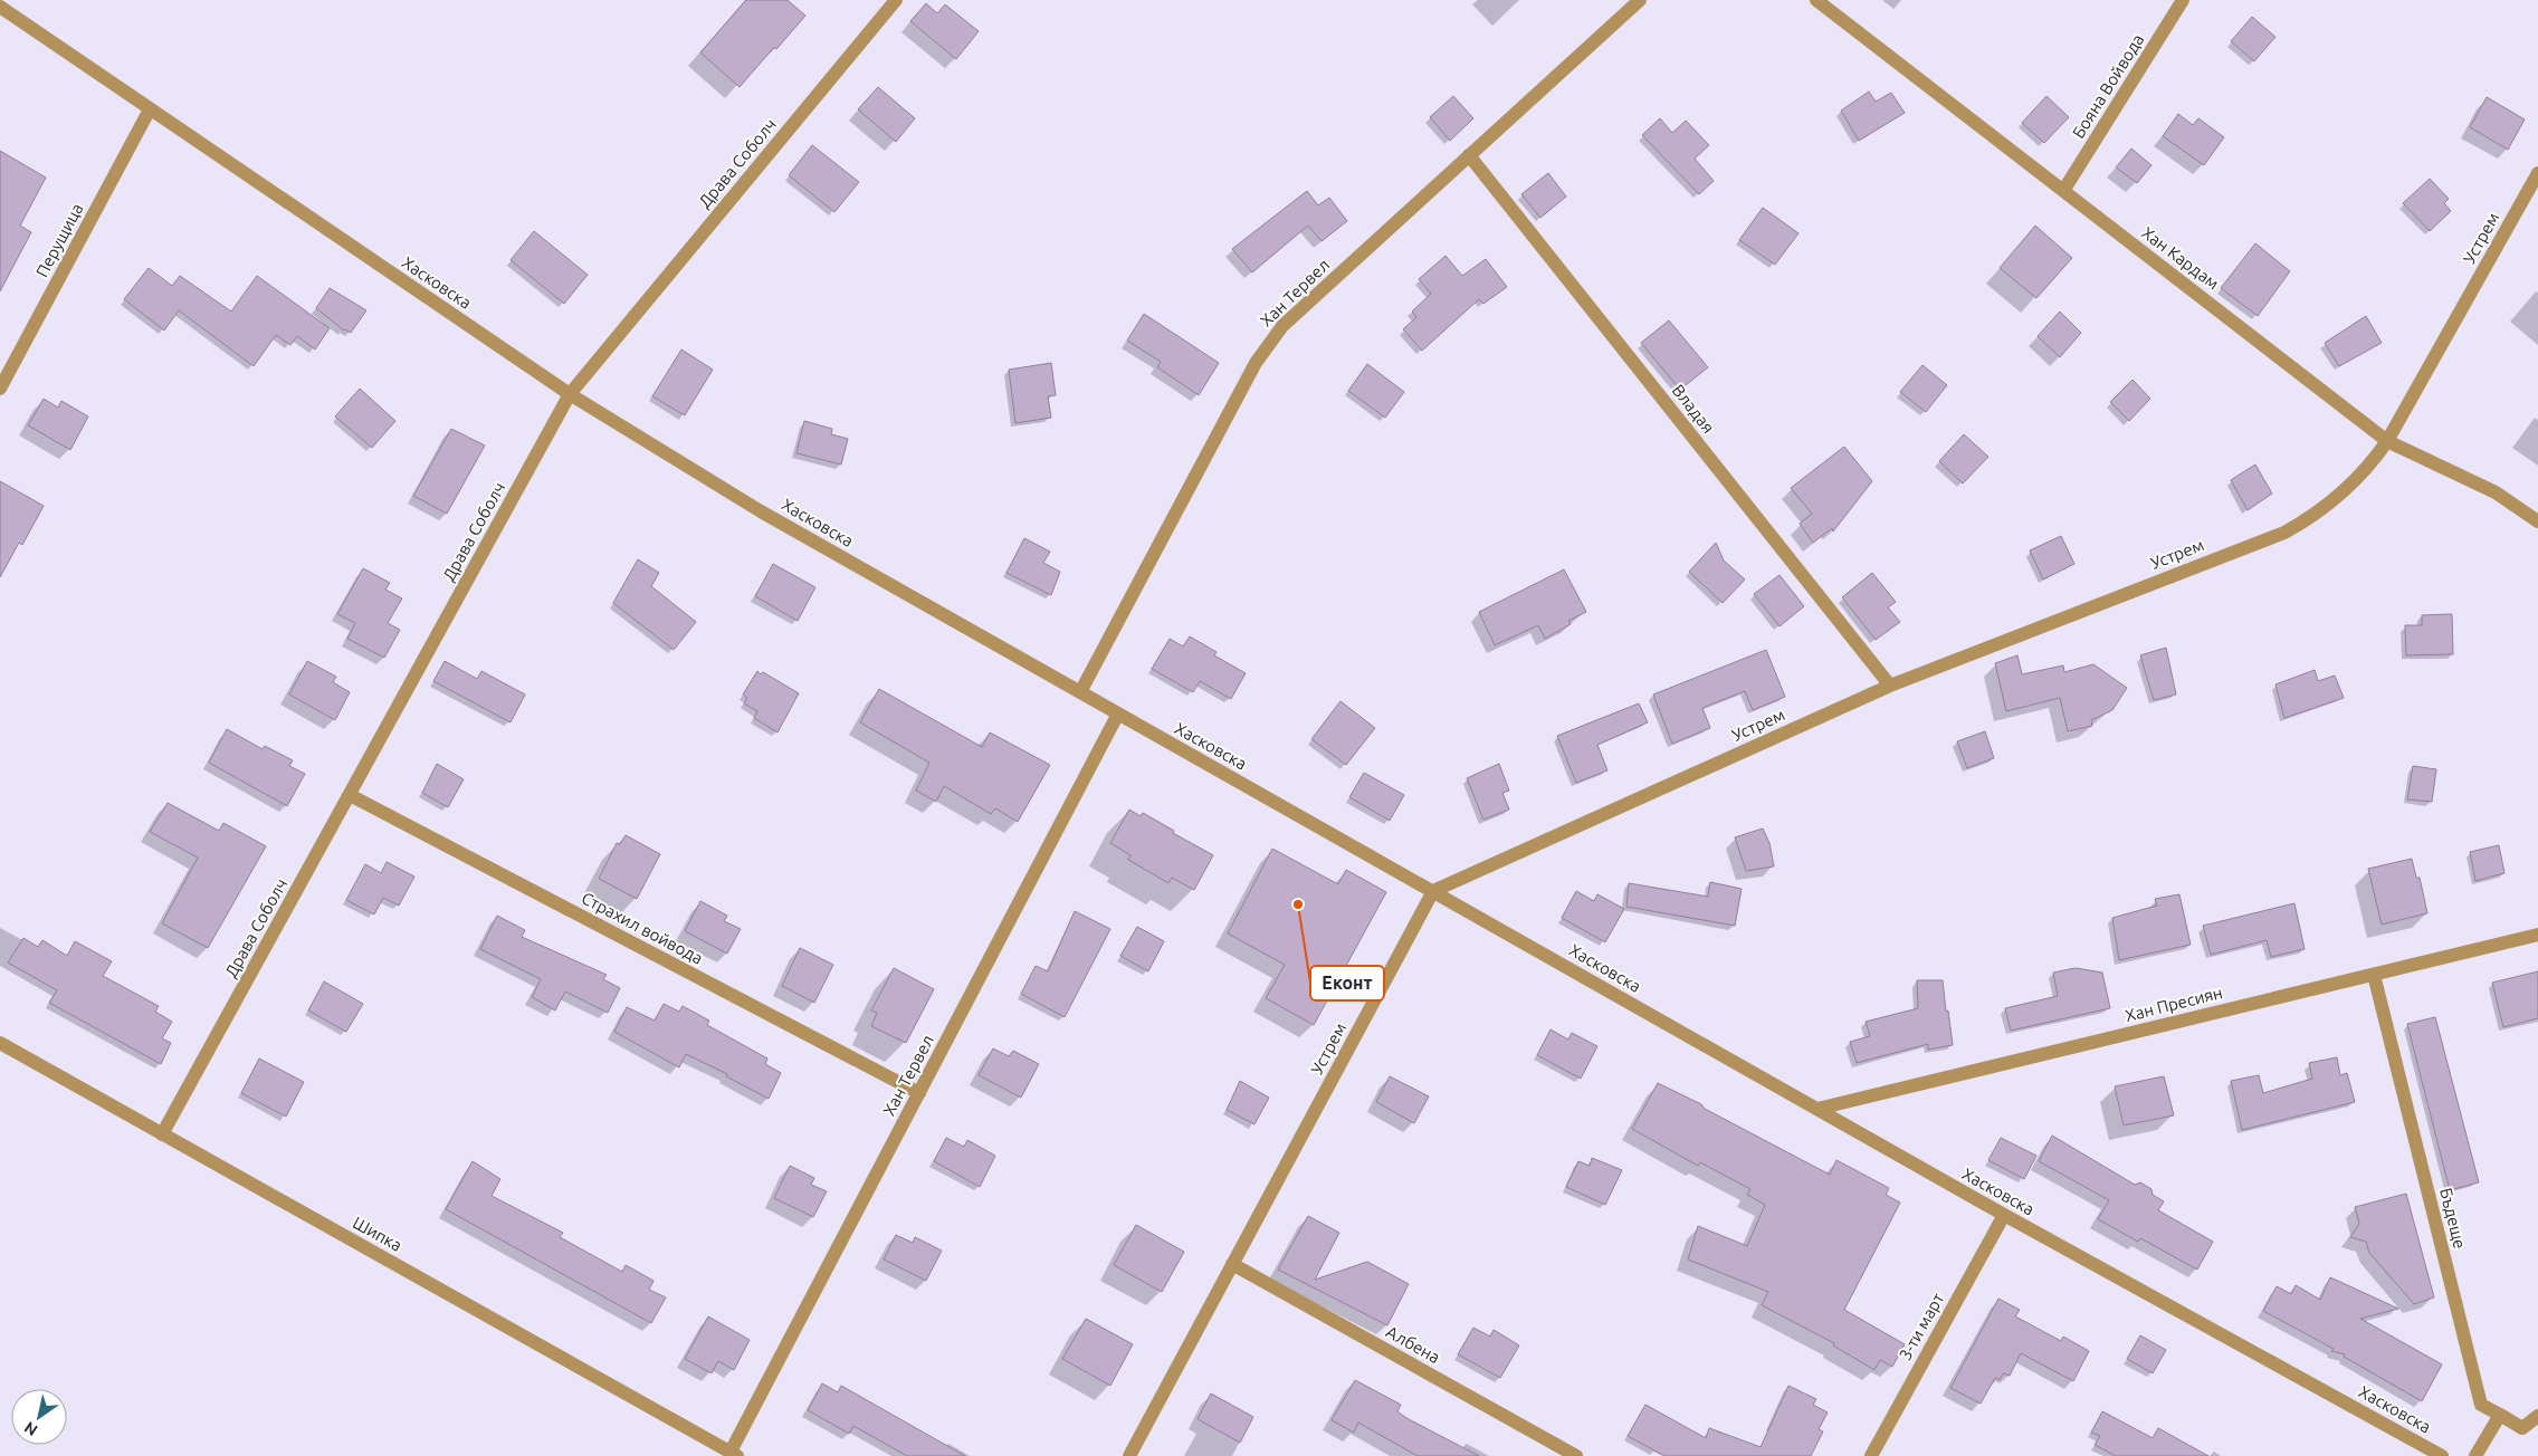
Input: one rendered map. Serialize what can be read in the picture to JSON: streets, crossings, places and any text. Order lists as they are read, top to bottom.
{
  "streets": {
    "street": [
      "Бояна Войвода",
      "Драва Соболч",
      "Устрем",
      "Перущица",
      "Хан Кардам",
      "Хасковска",
      "Хан Тервел",
      "Владая",
      "Страхил войвода",
      "Хан Пресиян",
      "Бъдеще",
      "Шипка",
      "3-ти март",
      "Албена"
    ]
  },
  "crossings": [
    ["Бояна Войвода", "Хан Кардам"],
    ["Драва Соболч", "Хасковска"],
    ["Драва Соболч", "Страхил войвода"],
    ["Драва Соболч", "Шипка"],
    ["Устрем", "Хан Кардам"],
    ["Устрем", "Хасковска"],
    ["Устрем", "Владая"],
    ["Устрем", "Албена"],
    ["Перущица", "Хасковска"],
    ["Хасковска", "Хан Тервел"],
    ["Хасковска", "Хан Пресиян"],
    ["Хасковска", "3-ти март"],
    ["Хан Тервел", "Владая"],
    ["Хан Тервел", "Страхил войвода"],
    ["Хан Тервел", "Шипка"],
    ["Хан Пресиян", "Бъдеще"]
  ],
  "places": ["Еконт"],
  "north": "bottom left"
}
